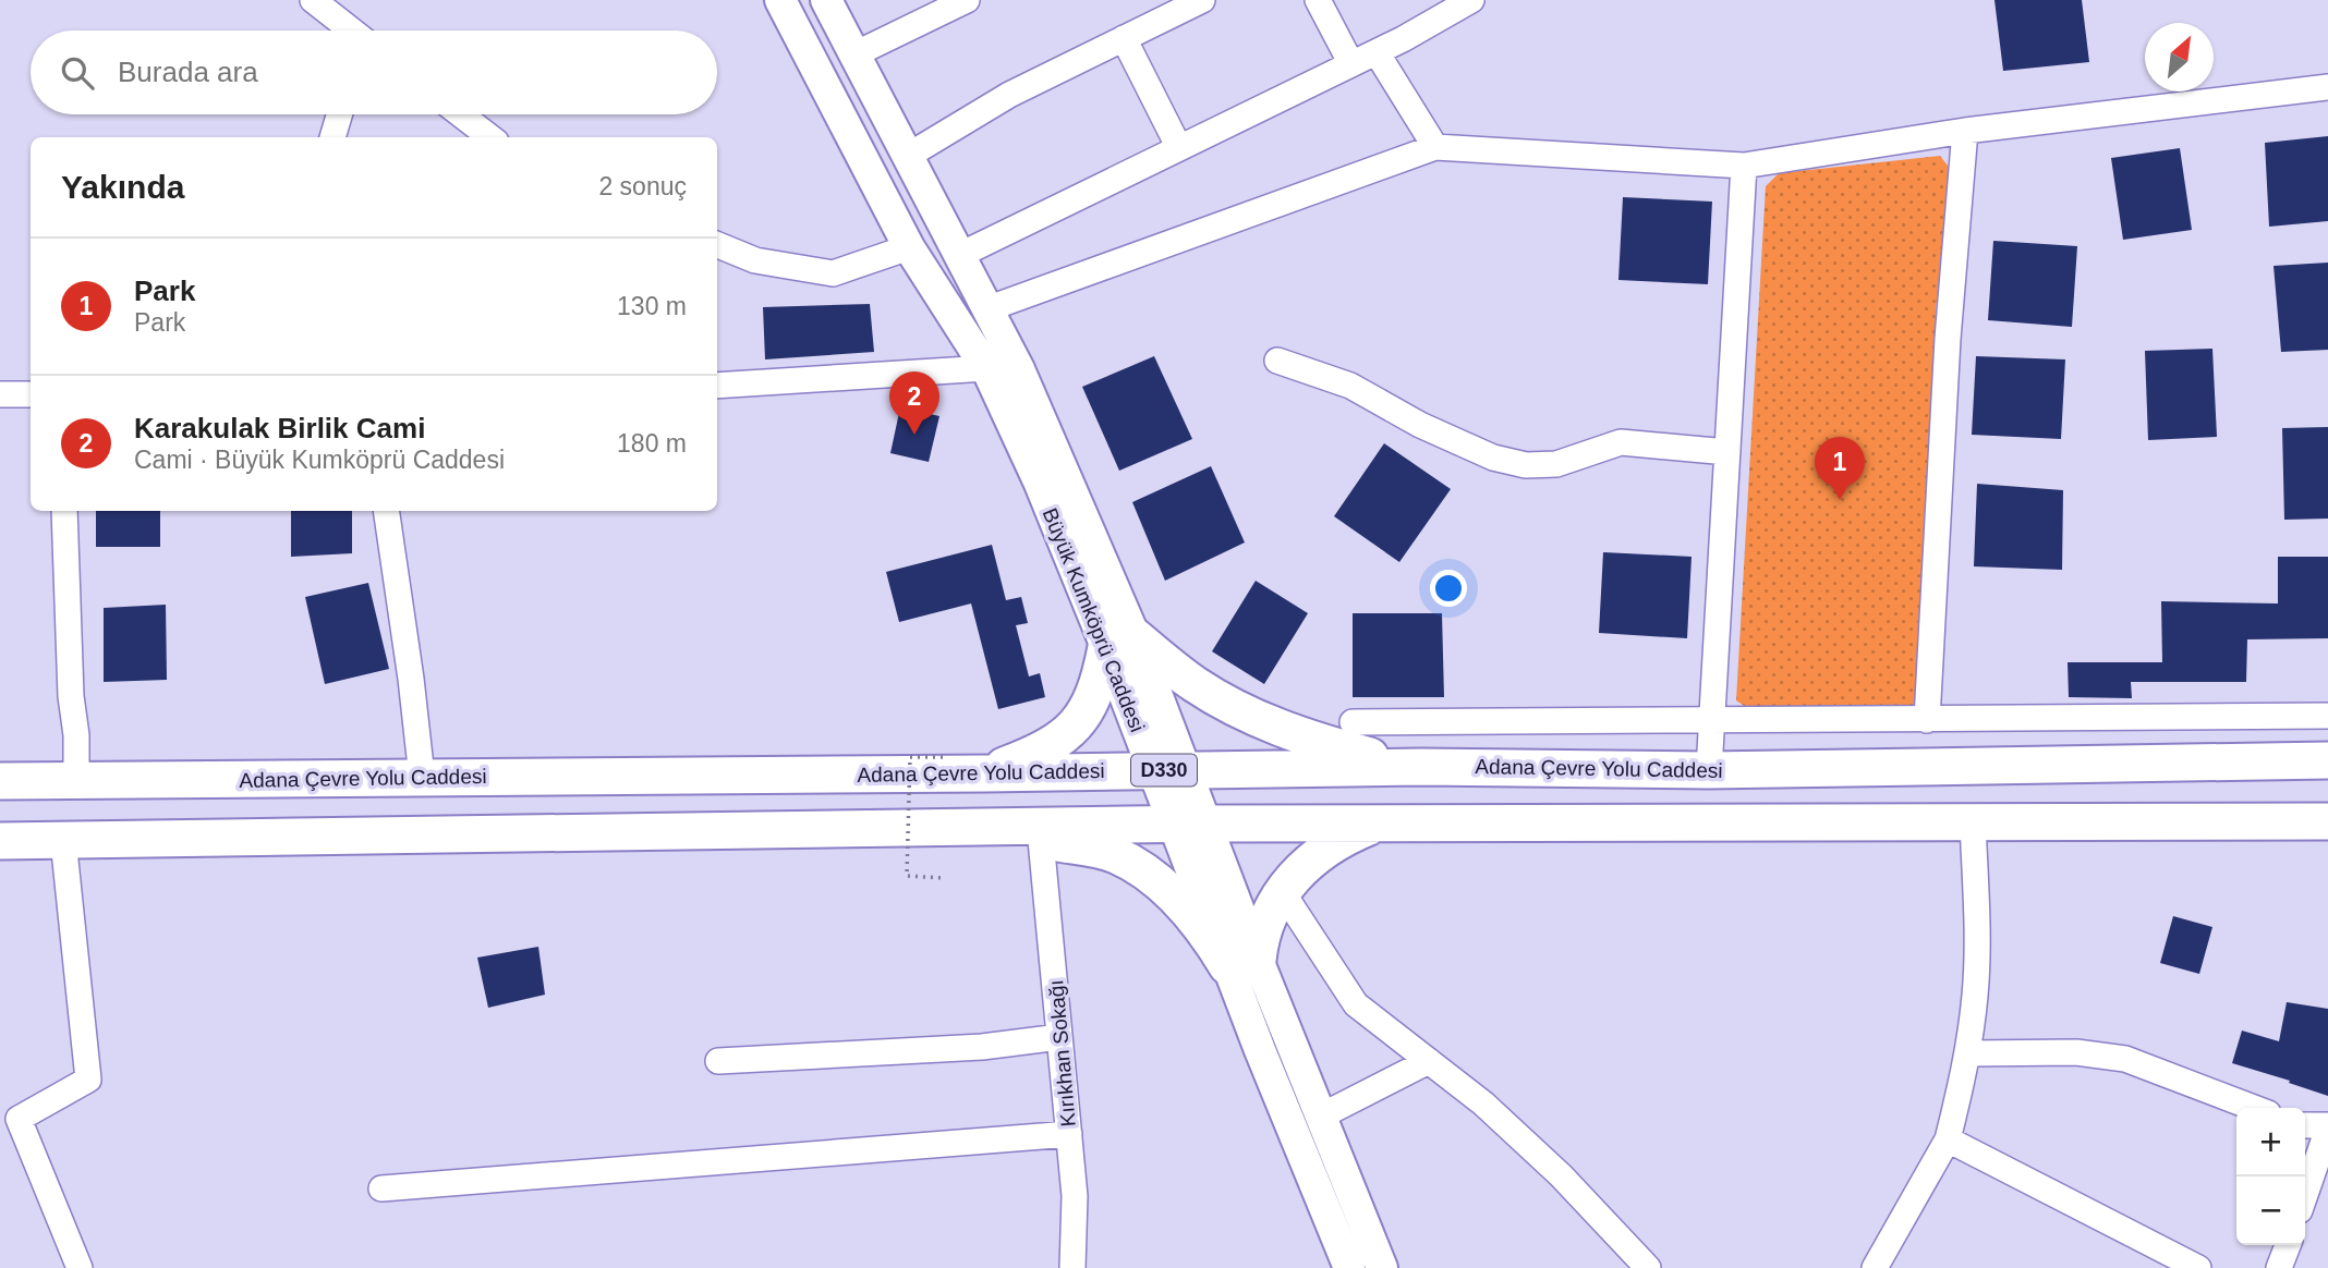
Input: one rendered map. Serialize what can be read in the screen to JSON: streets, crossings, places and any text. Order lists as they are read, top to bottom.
{
  "streets": {
    "highway": ["Adana Çevre Yolu Caddesi", "D330"],
    "main road": ["Büyük Kumköprü Caddesi"],
    "street": ["Kırıkhan Sokağı"]
  },
  "crossings": [
    ["Büyük Kumköprü Caddesi", "Adana Çevre Yolu Caddesi"]
  ],
  "north": "top right",
  "page": {
    "search": "Burada ara",
    "heading": ["Yakında", "2 sonuç"],
    "list": [
      {
        "mark": "1",
        "name": "Park",
        "note": "Park",
        "value": "130 m"
      },
      {
        "mark": "2",
        "name": "Karakulak Birlik Cami",
        "note": "Cami · Büyük Kumköprü Caddesi",
        "value": "180 m"
      }
    ],
    "pins": ["2", "1"],
    "map_buttons": ["+", "−"]
  }
}
